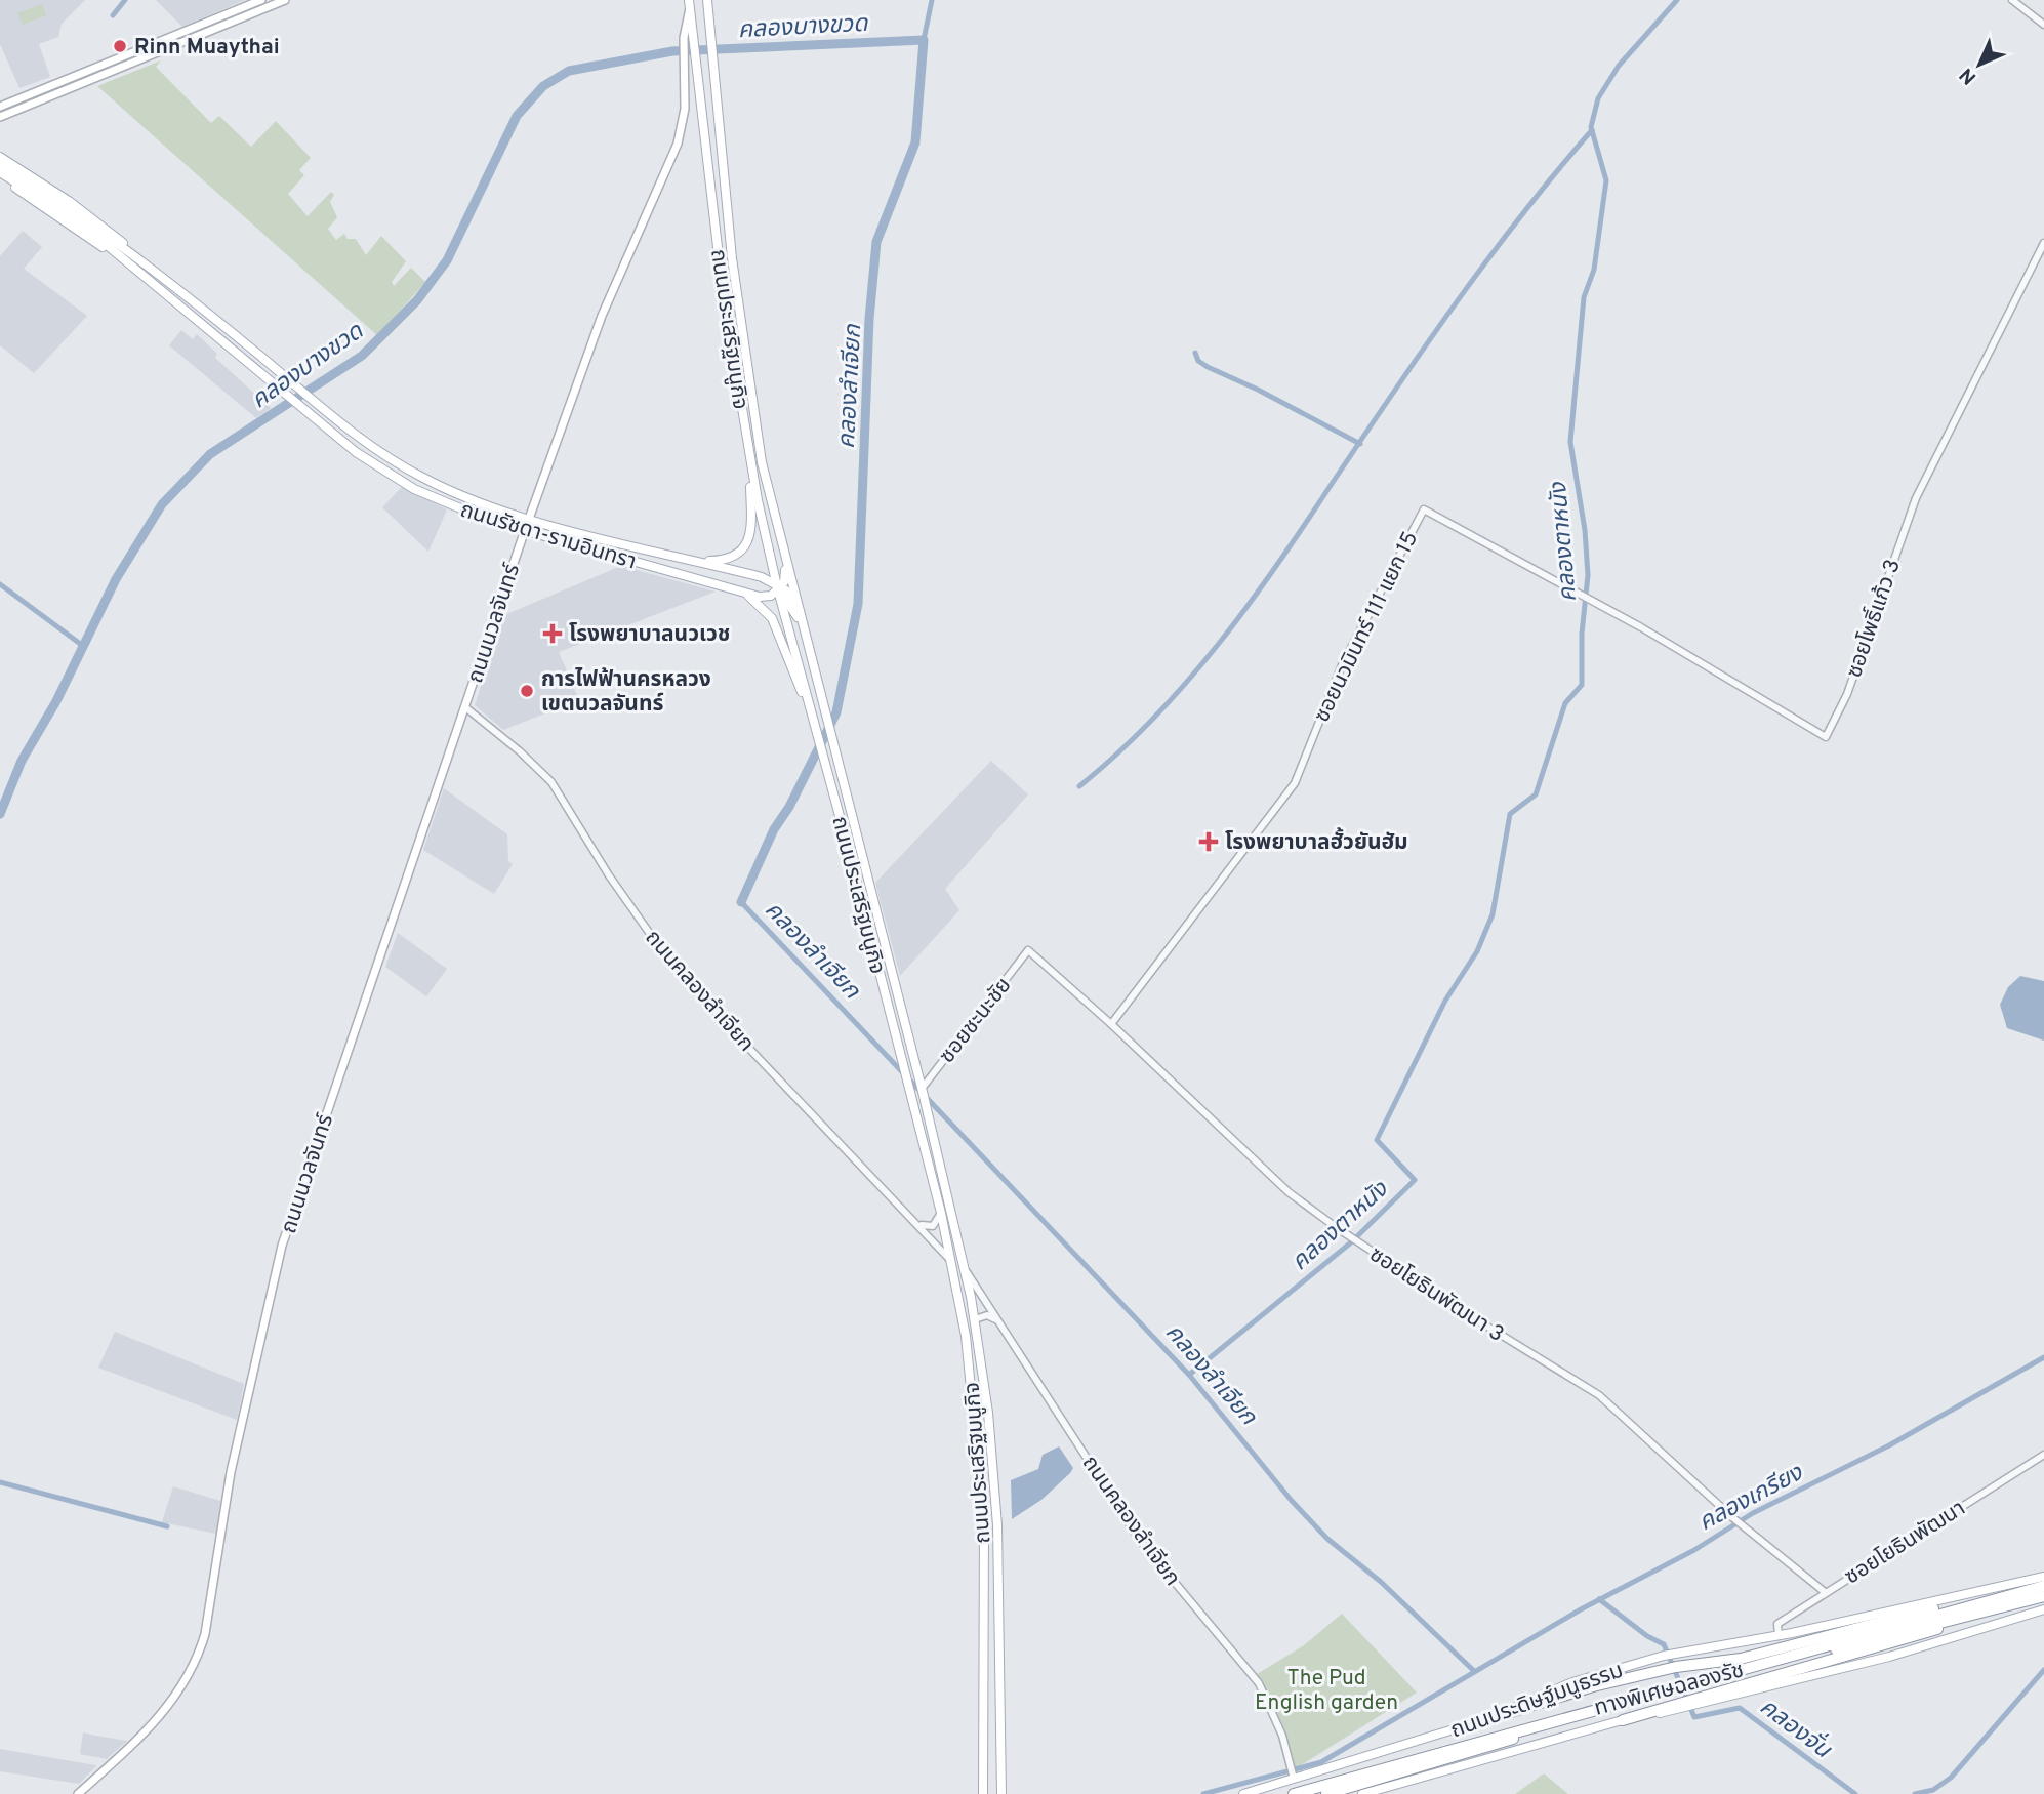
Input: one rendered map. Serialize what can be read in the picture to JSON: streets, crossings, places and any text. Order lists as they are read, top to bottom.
{
  "streets": {
    "highway": ["ทางพิเศษฉลองรัช"],
    "main road": [
      "ถนนประเสริฐมนูกิจ",
      "ถนนรัชดา-รามอินทรา",
      "ถนนนวลจันทร์",
      "ถนนประดิษฐ์มนูธรรม"
    ],
    "street": [
      "ซอยโพธิ์แก้ว 3",
      "ซอยนวมินทร์ 111 แยก 15",
      "ถนนคลองลำเจียก",
      "ซอยชะนะชัย",
      "ซอยโยธินพัฒนา 3",
      "ซอยโยธินพัฒนา"
    ]
  },
  "crossings": [
    ["ถนนประเสริฐมนูกิจ", "ถนนรัชดา-รามอินทรา"],
    ["ถนนประเสริฐมนูกิจ", "ถนนคลองลำเจียก"],
    ["ถนนประเสริฐมนูกิจ", "ซอยชะนะชัย"],
    ["ถนนรัชดา-รามอินทรา", "ถนนนวลจันทร์"],
    ["ซอยโพธิ์แก้ว 3", "ซอยนวมินทร์ 111 แยก 15"],
    ["ถนนนวลจันทร์", "ถนนคลองลำเจียก"],
    ["ซอยนวมินทร์ 111 แยก 15", "ซอยโยธินพัฒนา 3"],
    ["ถนนคลองลำเจียก", "ถนนประดิษฐ์มนูธรรม"],
    ["ซอยชะนะชัย", "ซอยโยธินพัฒนา 3"],
    ["ซอยโยธินพัฒนา 3", "ซอยโยธินพัฒนา"],
    ["ซอยโยธินพัฒนา", "ถนนประดิษฐ์มนูธรรม"]
  ],
  "water": [
    "คลองบางขวด",
    "คลองลำเจียก",
    "คลองตาหนัง",
    "คลองเกรียง",
    "คลองจั่น"
  ],
  "parks": ["The Pud English garden"],
  "places": {
    "other": ["Rinn Muaythai", "การไฟฟ้านครหลวง เขตนวลจันทร์"],
    "health": ["โรงพยาบาลนวเวช", "โรงพยาบาลฮั้วยันฮัม"]
  },
  "north": "bottom left"
}
